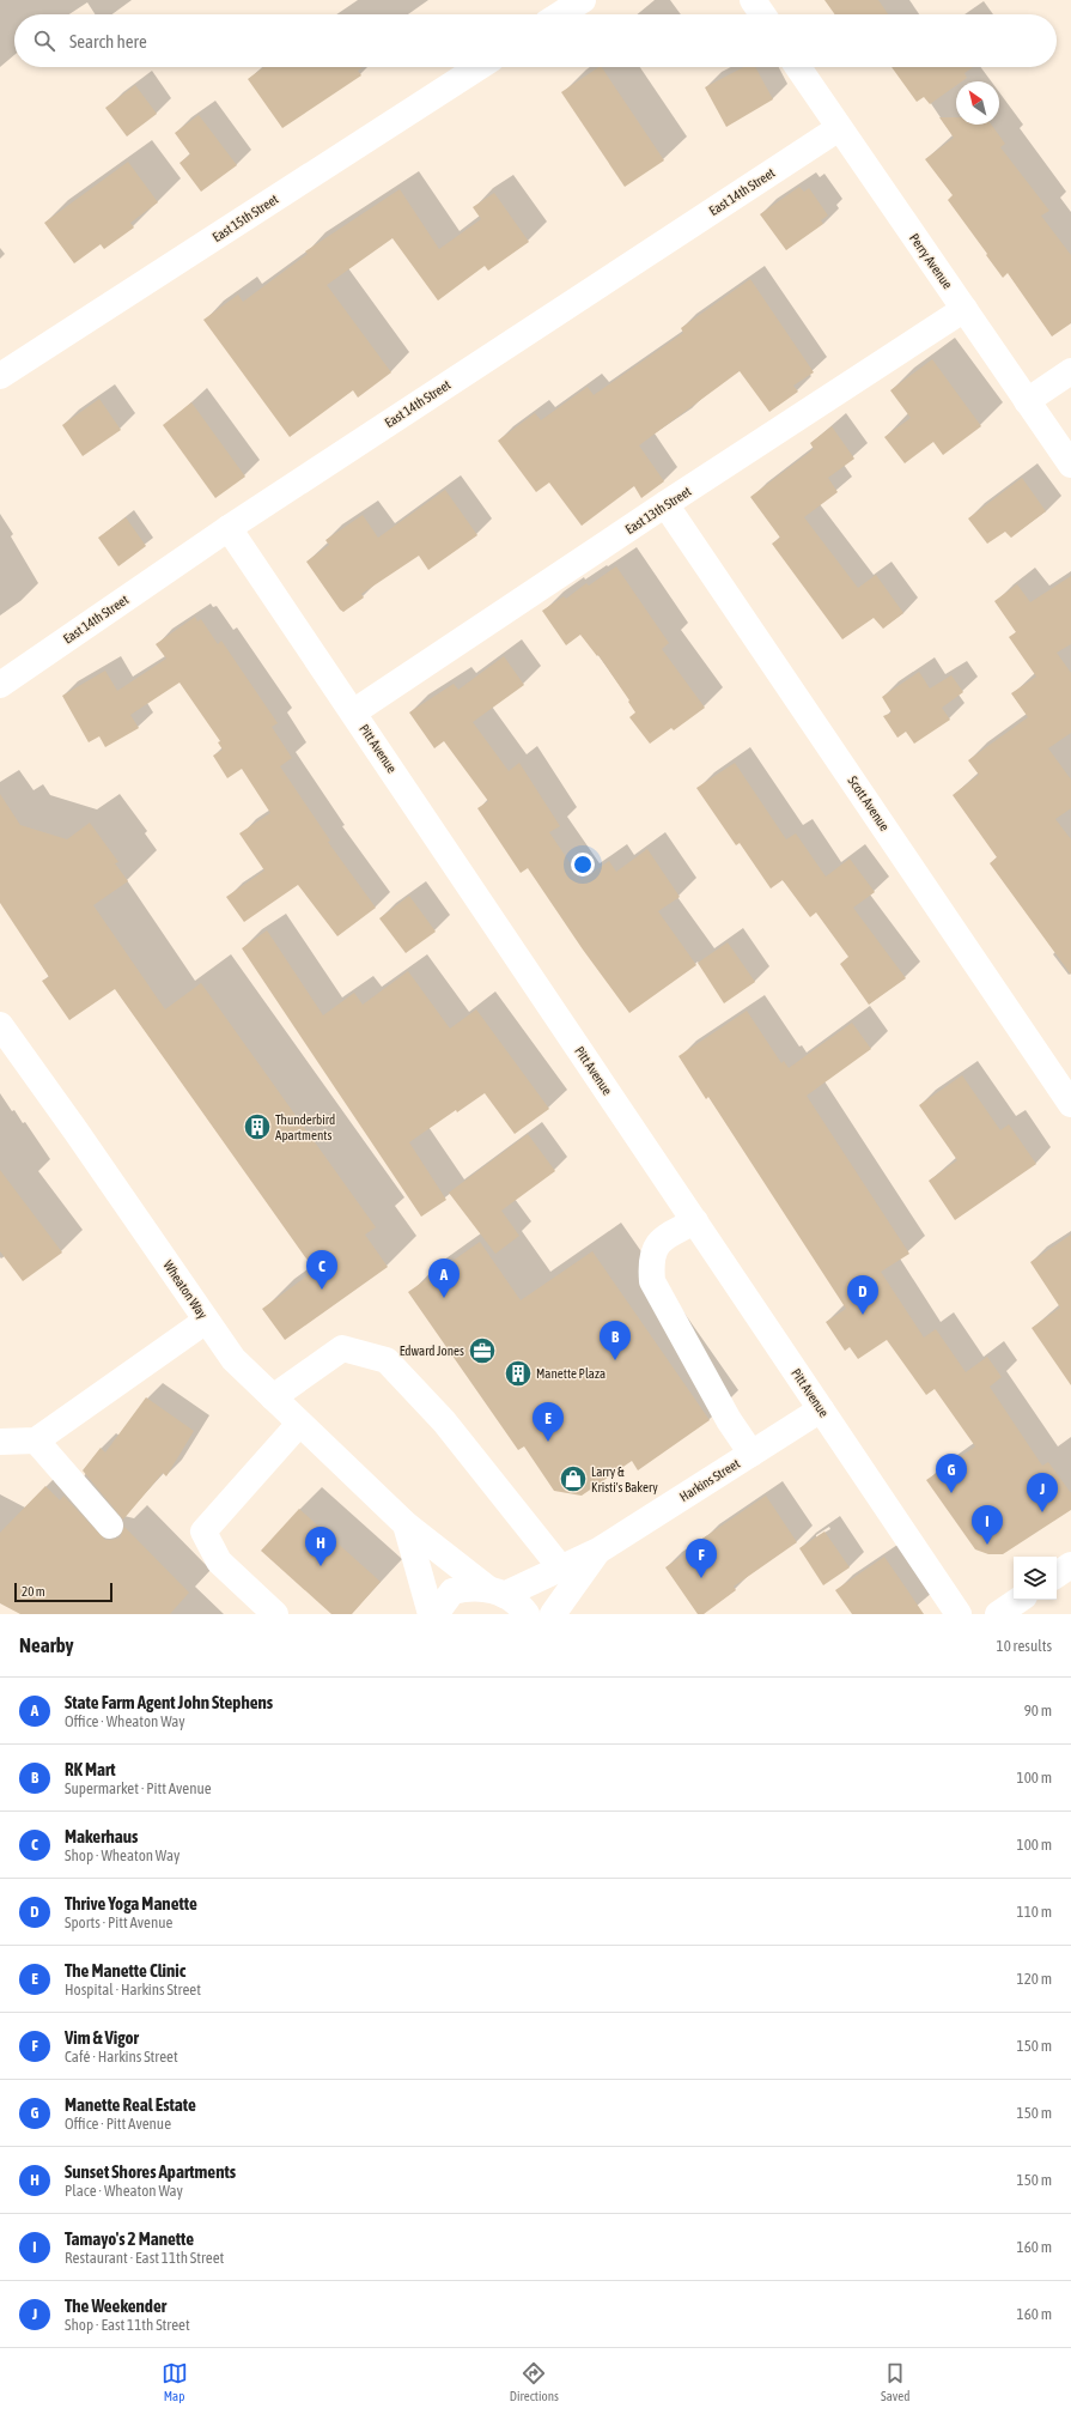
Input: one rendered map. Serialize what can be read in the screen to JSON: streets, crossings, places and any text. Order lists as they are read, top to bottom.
{
  "streets": {
    "street": [
      "East 14th Street",
      "East 15th Street",
      "Perry Avenue",
      "East 13th Street",
      "Pitt Avenue",
      "Scott Avenue",
      "Wheaton Way",
      "Harkins Street"
    ]
  },
  "crossings": [
    ["East 14th Street", "Perry Avenue"],
    ["East 14th Street", "Pitt Avenue"],
    ["Perry Avenue", "East 13th Street"],
    ["East 13th Street", "Pitt Avenue"],
    ["East 13th Street", "Scott Avenue"],
    ["Pitt Avenue", "Harkins Street"],
    ["Wheaton Way", "Harkins Street"]
  ],
  "places": {
    "building": ["Thunderbird Apartments", "Manette Plaza"],
    "office": ["Edward Jones"],
    "shop": ["Larry & Kristi's Bakery"]
  },
  "scale_bar": "20 m",
  "north": "top left",
  "page": {
    "search": "Search here",
    "pins": [
      "C",
      "A",
      "D",
      "B",
      "E",
      "G",
      "J",
      "I",
      "H",
      "F"
    ],
    "scale": "20 m",
    "heading": ["Nearby", "10 results"],
    "list": [
      {
        "mark": "A",
        "name": "State Farm Agent John Stephens",
        "note": "Office · Wheaton Way",
        "value": "90 m"
      },
      {
        "mark": "B",
        "name": "RK Mart",
        "note": "Supermarket · Pitt Avenue",
        "value": "100 m"
      },
      {
        "mark": "C",
        "name": "Makerhaus",
        "note": "Shop · Wheaton Way",
        "value": "100 m"
      },
      {
        "mark": "D",
        "name": "Thrive Yoga Manette",
        "note": "Sports · Pitt Avenue",
        "value": "110 m"
      },
      {
        "mark": "E",
        "name": "The Manette Clinic",
        "note": "Hospital · Harkins Street",
        "value": "120 m"
      },
      {
        "mark": "F",
        "name": "Vim & Vigor",
        "note": "Café · Harkins Street",
        "value": "150 m"
      },
      {
        "mark": "G",
        "name": "Manette Real Estate",
        "note": "Office · Pitt Avenue",
        "value": "150 m"
      },
      {
        "mark": "H",
        "name": "Sunset Shores Apartments",
        "note": "Place · Wheaton Way",
        "value": "150 m"
      },
      {
        "mark": "I",
        "name": "Tamayo's 2 Manette",
        "note": "Restaurant · East 11th Street",
        "value": "160 m"
      },
      {
        "mark": "J",
        "name": "The Weekender",
        "note": "Shop · East 11th Street",
        "value": "160 m"
      }
    ],
    "nav": ["Map", "Directions", "Saved"]
  }
}
